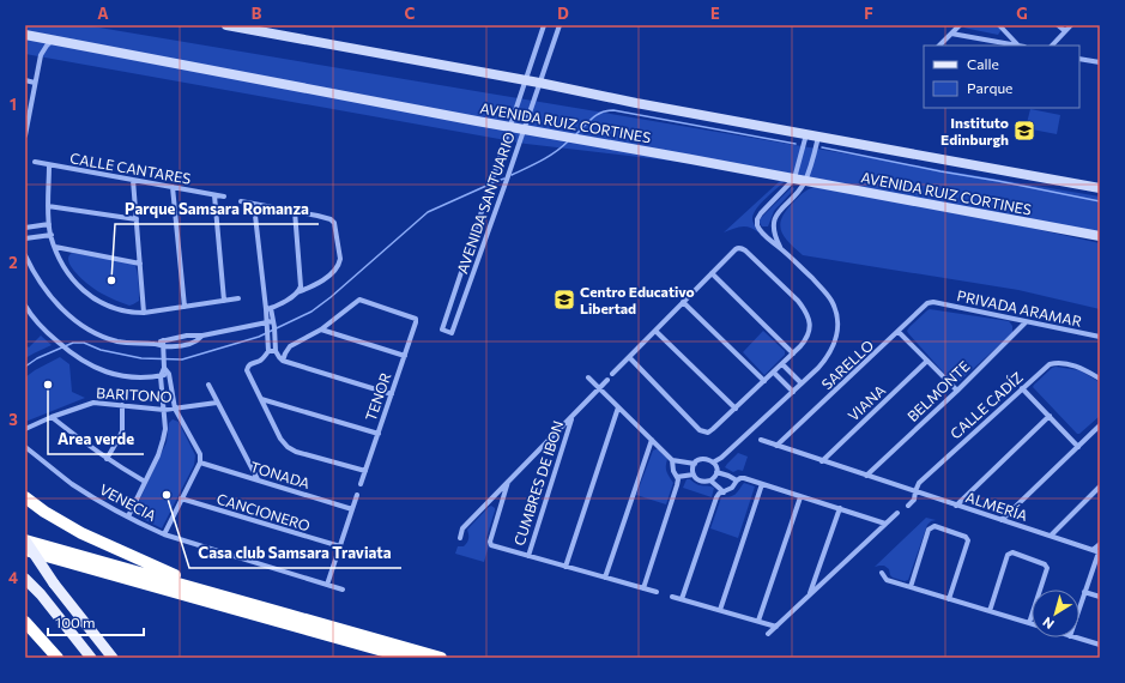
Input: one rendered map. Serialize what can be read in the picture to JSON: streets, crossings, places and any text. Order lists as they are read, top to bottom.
{
  "streets": {
    "main road": ["AVENIDA RUIZ CORTINES"],
    "street": [
      "CALLE CANTARES",
      "AVENIDA SANTUARIO",
      "PRIVADA ARAMAR",
      "SARELLO",
      "BELMONTE",
      "BARITONO",
      "TENOR",
      "VIANA",
      "CALLE CADÍZ",
      "TONADA",
      "CUMBRES DE IBON",
      "VENECIA",
      "ALMERÍA",
      "CANCIONERO"
    ]
  },
  "crossings": [
    ["AVENIDA RUIZ CORTINES", "AVENIDA SANTUARIO"],
    ["PRIVADA ARAMAR", "SARELLO"],
    ["PRIVADA ARAMAR", "BELMONTE"],
    ["CALLE CADÍZ", "ALMERÍA"]
  ],
  "places": {
    "school or university": ["Instituto Edinburgh", "Centro Educativo Libertad"],
    "other": ["Parque Samsara Romanza", "Area verde", "Casa club Samsara Traviata"]
  },
  "legend": ["Calle", "Parque"],
  "scale_bar": "100 m",
  "north": "bottom left",
  "grid": {
    "columns": [
      "A",
      "B",
      "C",
      "D",
      "E",
      "F",
      "G"
    ],
    "rows": [
      "1",
      "2",
      "3",
      "4"
    ]
  }
}
